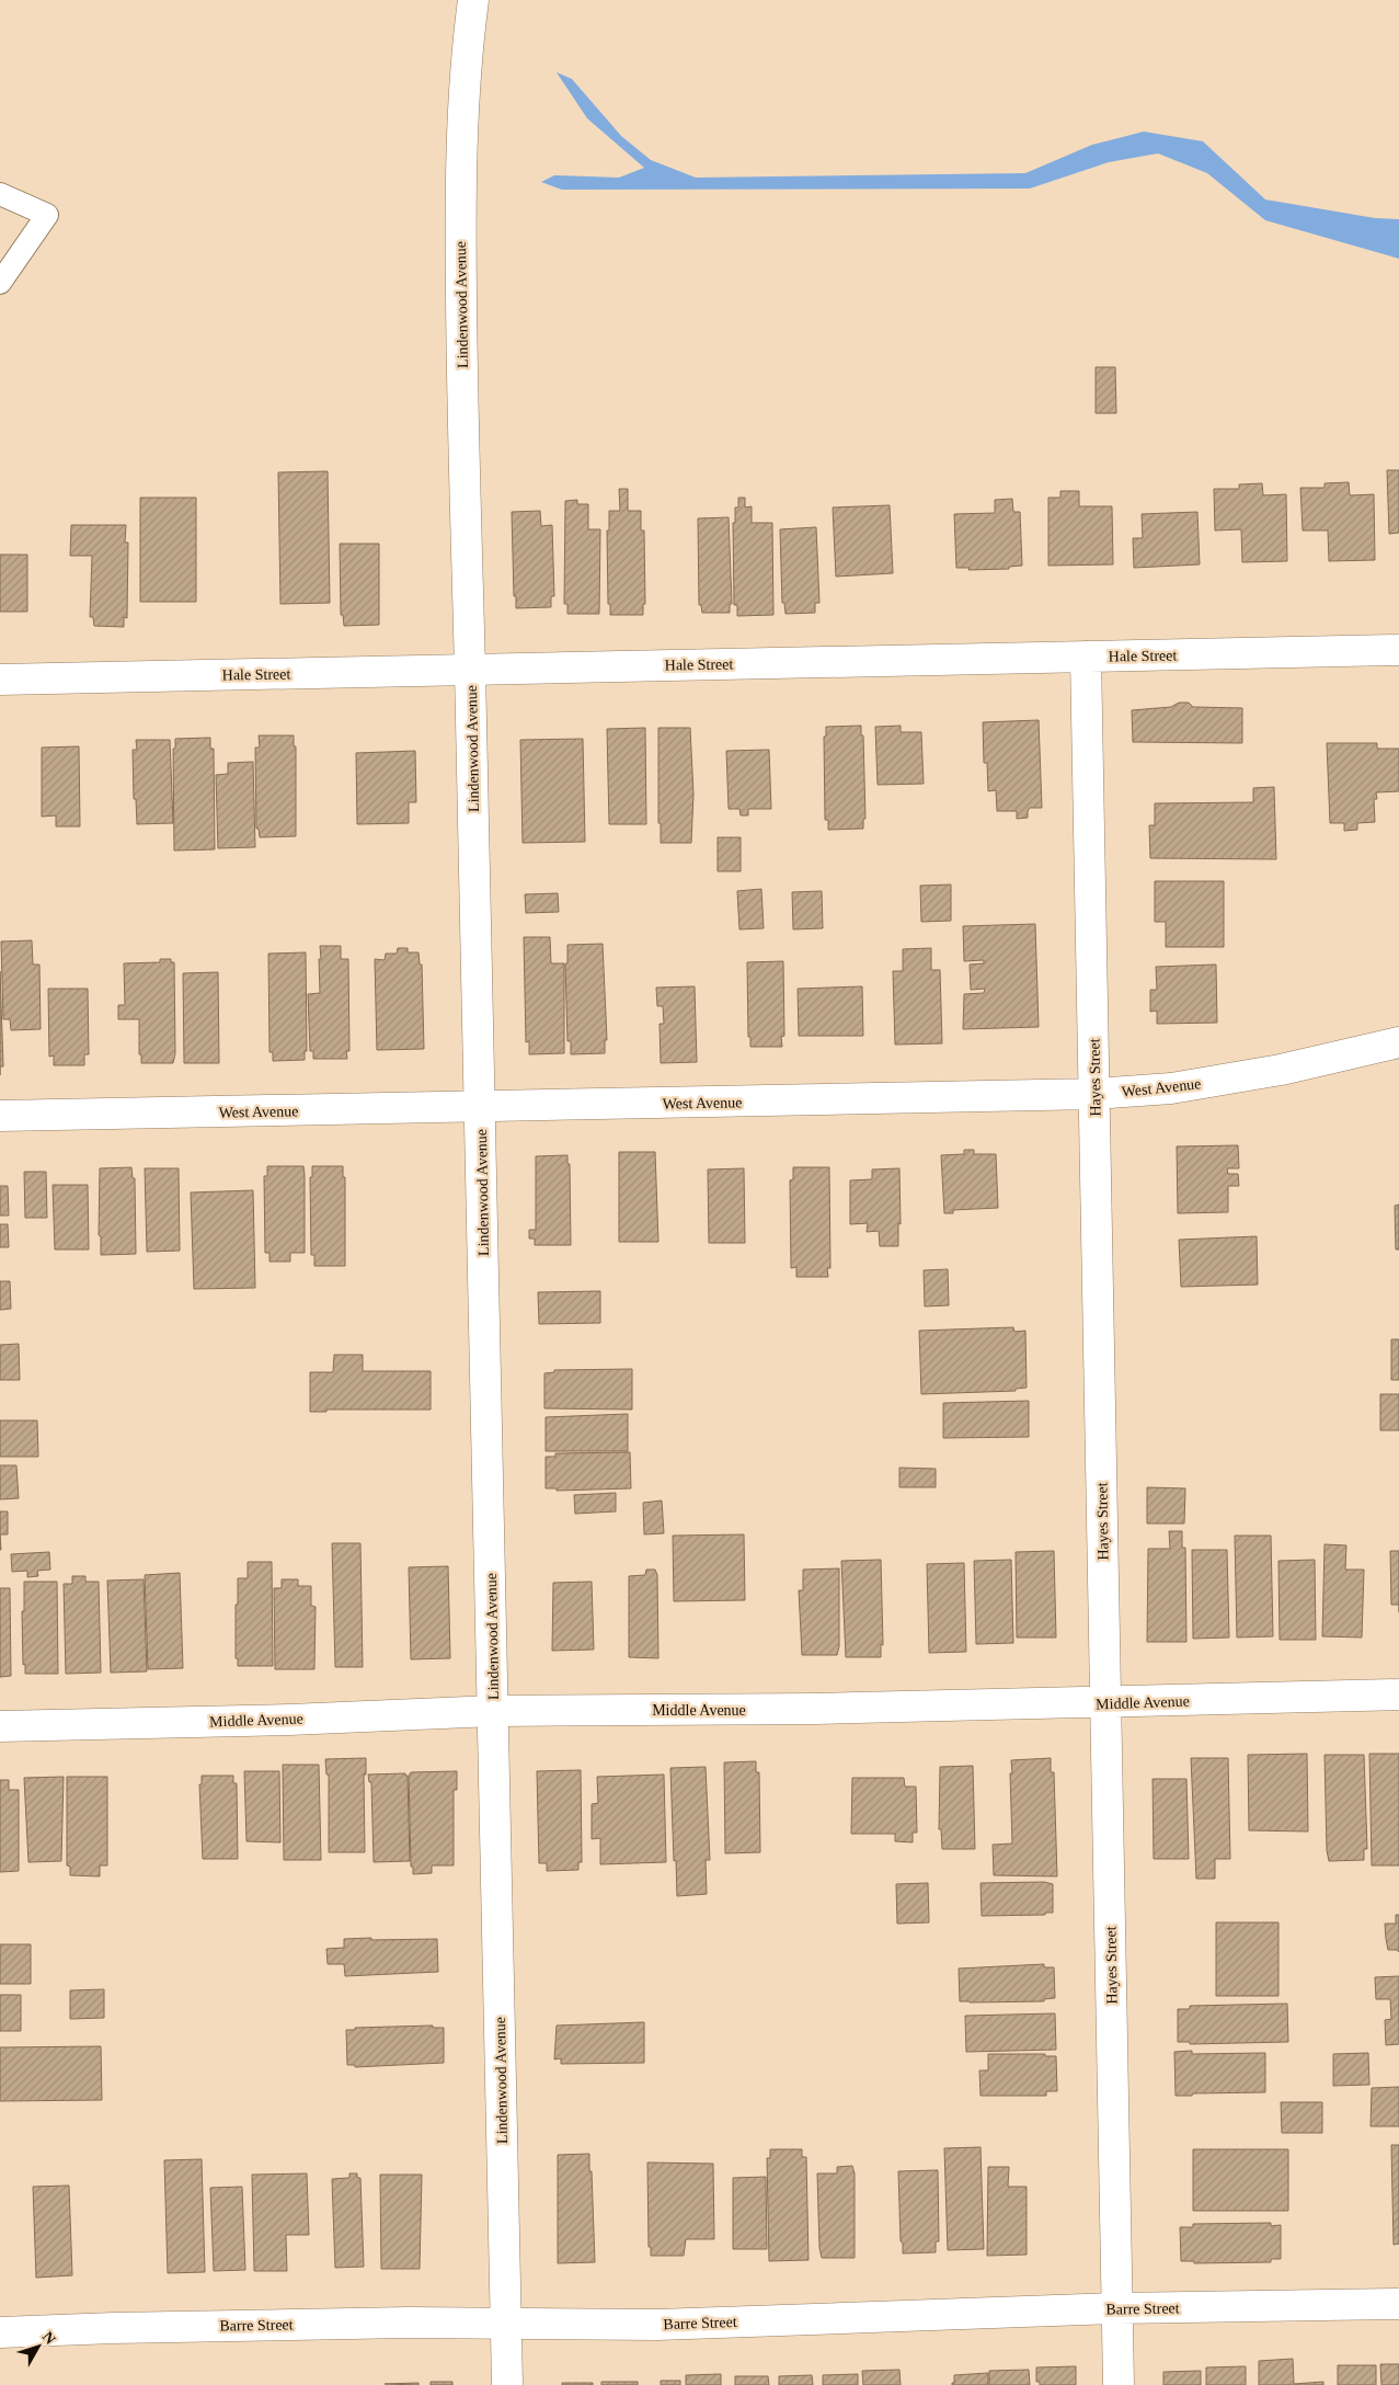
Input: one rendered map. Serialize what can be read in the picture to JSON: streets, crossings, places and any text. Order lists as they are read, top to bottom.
{
  "streets": {
    "street": [
      "Lindenwood Avenue",
      "Hale Street",
      "Hayes Street",
      "West Avenue",
      "Middle Avenue",
      "Barre Street"
    ]
  },
  "crossings": [
    ["Lindenwood Avenue", "Hale Street"],
    ["Lindenwood Avenue", "West Avenue"],
    ["Lindenwood Avenue", "Middle Avenue"],
    ["Lindenwood Avenue", "Barre Street"],
    ["Hale Street", "Hayes Street"],
    ["Hayes Street", "West Avenue"],
    ["Hayes Street", "Middle Avenue"],
    ["Hayes Street", "Barre Street"]
  ],
  "north": "top right"
}
